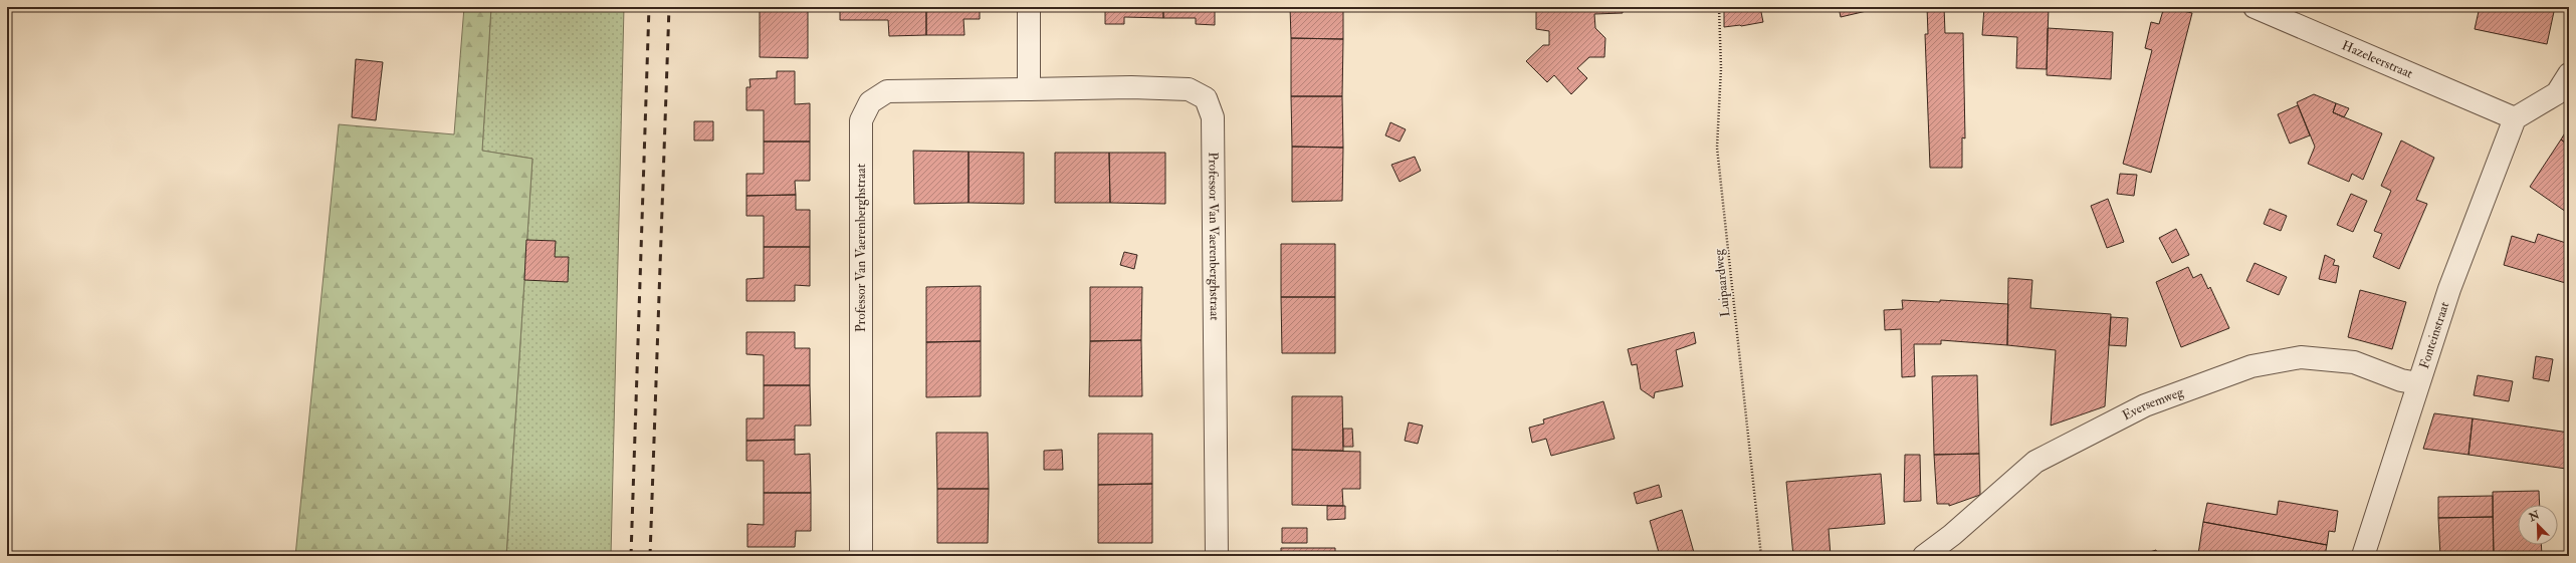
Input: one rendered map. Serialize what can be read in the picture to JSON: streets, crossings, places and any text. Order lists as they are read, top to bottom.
{
  "streets": {
    "street": [
      "Hazeleerstraat",
      "Professor Van Vaerenberghstraat",
      "Fonteinstraat",
      "Eversemweg"
    ],
    "path": ["Luipaardweg"]
  },
  "crossings": [
    ["Hazeleerstraat", "Fonteinstraat"],
    ["Fonteinstraat", "Eversemweg"]
  ],
  "north": "top left"
}
